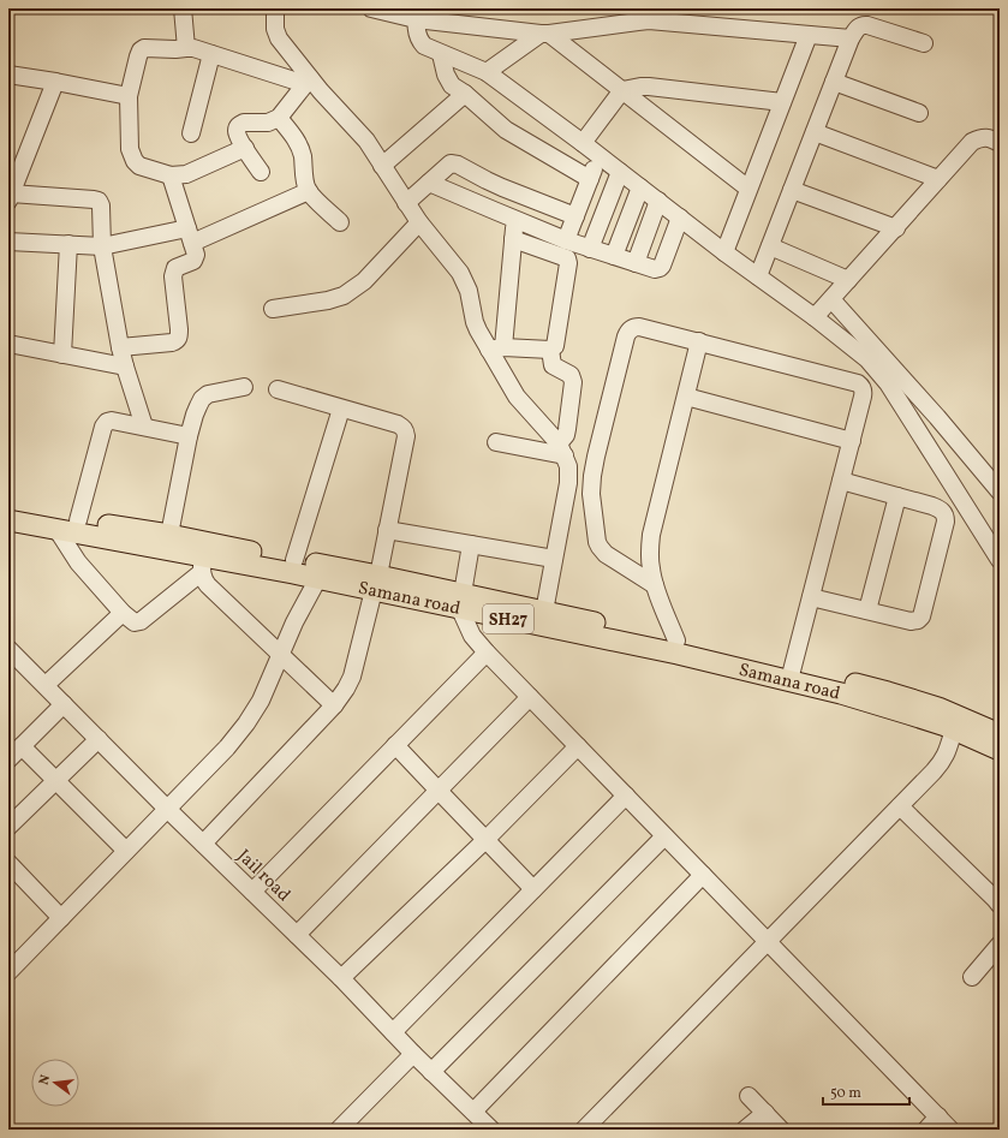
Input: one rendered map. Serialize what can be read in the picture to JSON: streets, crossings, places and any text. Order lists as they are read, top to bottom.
{
  "streets": {
    "main road": ["Samana road", "SH27"],
    "street": ["Jail road"]
  },
  "scale_bar": "50 m",
  "north": "left"
}
